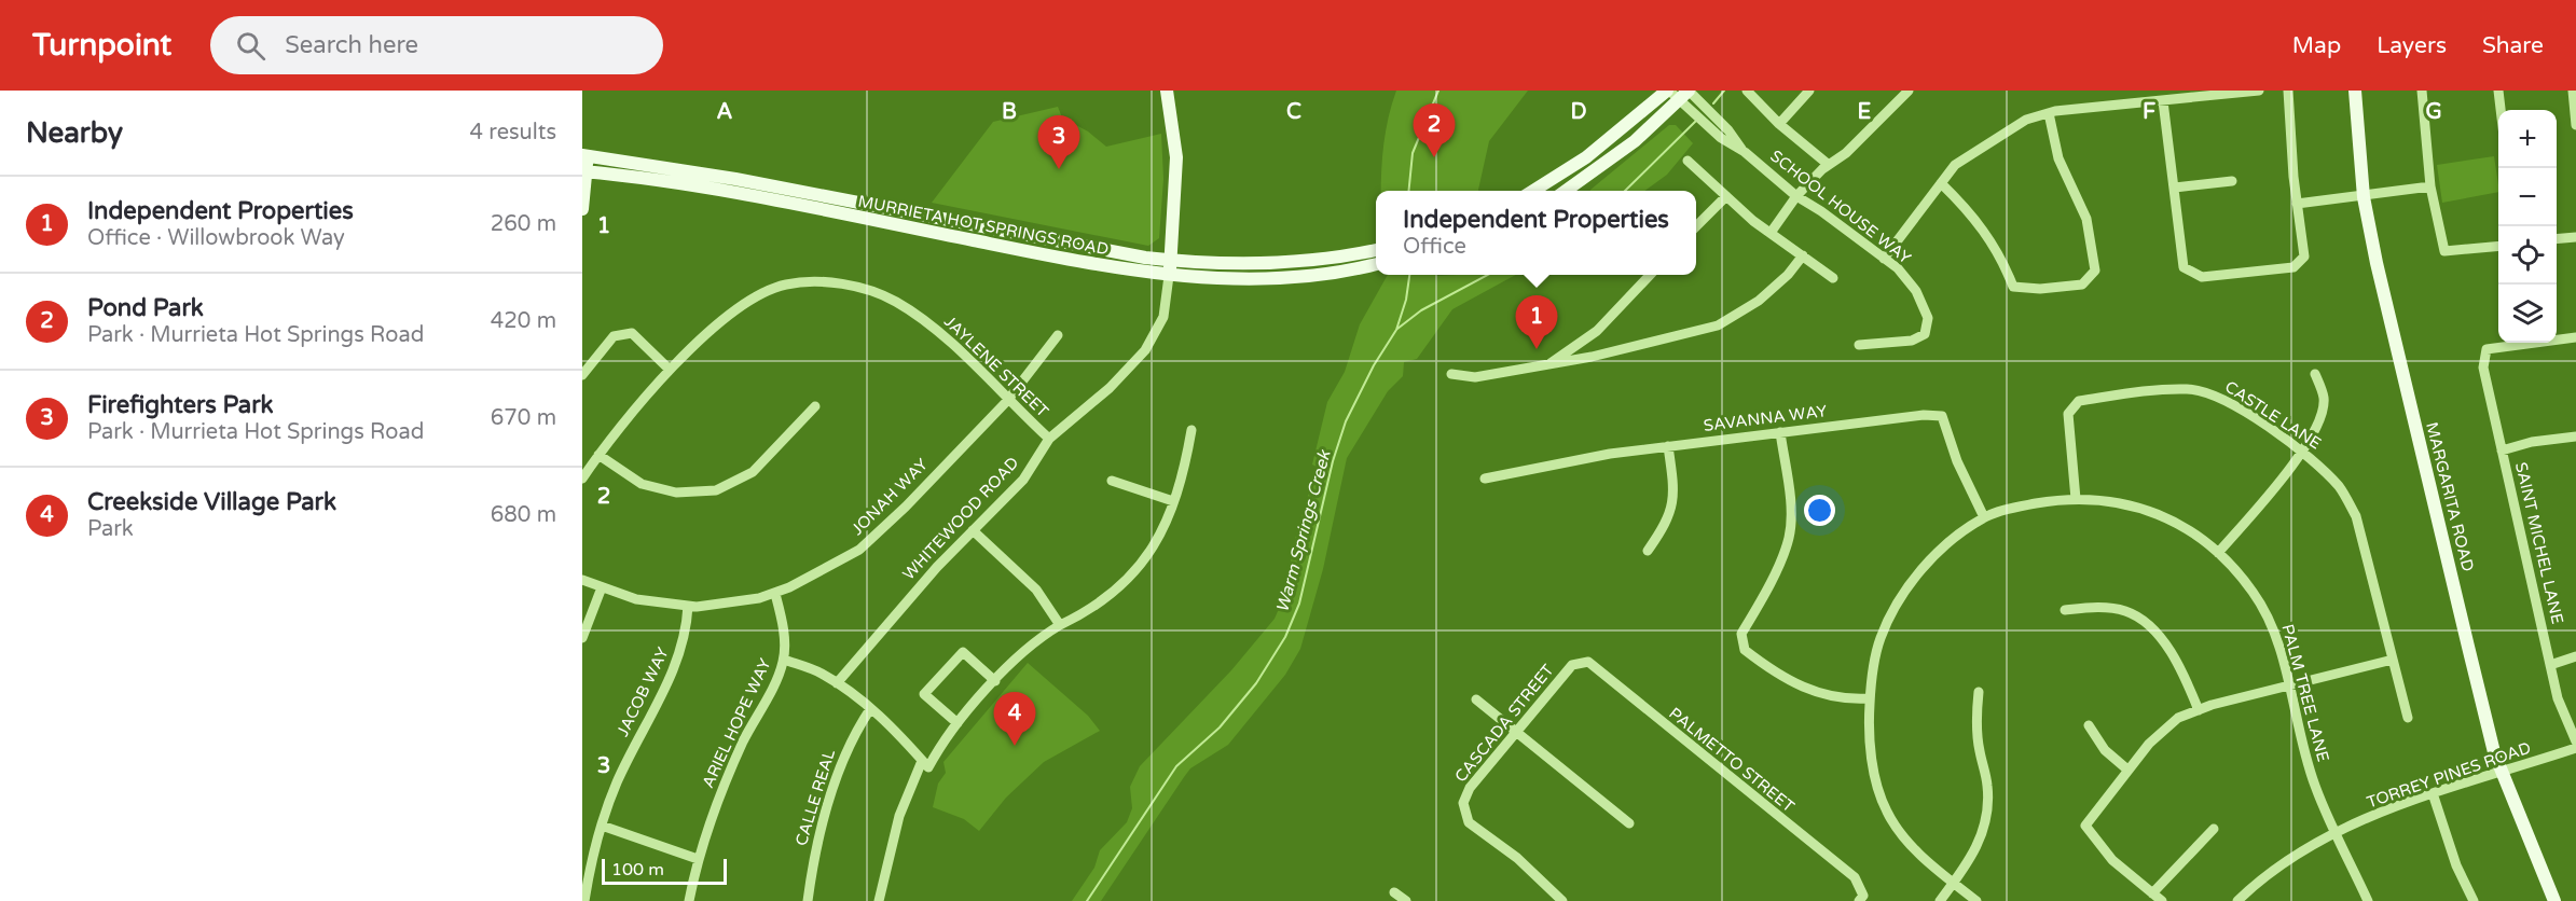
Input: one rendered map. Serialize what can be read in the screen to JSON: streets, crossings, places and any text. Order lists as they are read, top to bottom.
{
  "streets": {
    "main road": ["MURRIETA HOT SPRINGS ROAD", "MARGARITA ROAD", "WHITEWOOD ROAD"],
    "street": [
      "SCHOOL HOUSE WAY",
      "JAYLENE STREET",
      "CASTLE LANE",
      "SAVANNA WAY",
      "JONAH WAY",
      "SAINT MICHEL LANE",
      "JACOB WAY",
      "PALM TREE LANE",
      "ARIEL HOPE WAY",
      "CASCADA STREET",
      "PALMETTO STREET",
      "TORREY PINES ROAD",
      "CALLE REAL"
    ]
  },
  "crossings": [
    ["MURRIETA HOT SPRINGS ROAD", "WHITEWOOD ROAD"],
    ["JAYLENE STREET", "JONAH WAY"],
    ["JAYLENE STREET", "WHITEWOOD ROAD"],
    ["CASTLE LANE", "PALM TREE LANE"],
    ["SAVANNA WAY", "PALM TREE LANE"],
    ["JONAH WAY", "JACOB WAY"],
    ["JONAH WAY", "ARIEL HOPE WAY"],
    ["MARGARITA ROAD", "TORREY PINES ROAD"],
    ["PALM TREE LANE", "TORREY PINES ROAD"],
    ["CASCADA STREET", "PALMETTO STREET"]
  ],
  "water": ["Warm Springs Creek"],
  "scale_bar": "100 m",
  "page": {
    "header": "Turnpoint",
    "search": "Search here",
    "nav": ["Map", "Layers", "Share"],
    "heading": ["Nearby", "4 results"],
    "pins": [
      "2",
      "3",
      "1",
      "4"
    ],
    "map_buttons": ["+", "−"],
    "list": [
      {
        "mark": "1",
        "name": "Independent Properties",
        "note": "Office · Willowbrook Way",
        "value": "260 m"
      },
      {
        "mark": "2",
        "name": "Pond Park",
        "note": "Park · Murrieta Hot Springs Road",
        "value": "420 m"
      },
      {
        "mark": "3",
        "name": "Firefighters Park",
        "note": "Park · Murrieta Hot Springs Road",
        "value": "670 m"
      },
      {
        "mark": "4",
        "name": "Creekside Village Park",
        "note": "Park",
        "value": "680 m"
      }
    ],
    "popup": ["Independent Properties", "Office"],
    "scale": "100 m"
  },
  "grid": {
    "columns": [
      "A",
      "B",
      "C",
      "D",
      "E",
      "F",
      "G"
    ],
    "rows": ["1", "2", "3"]
  }
}
